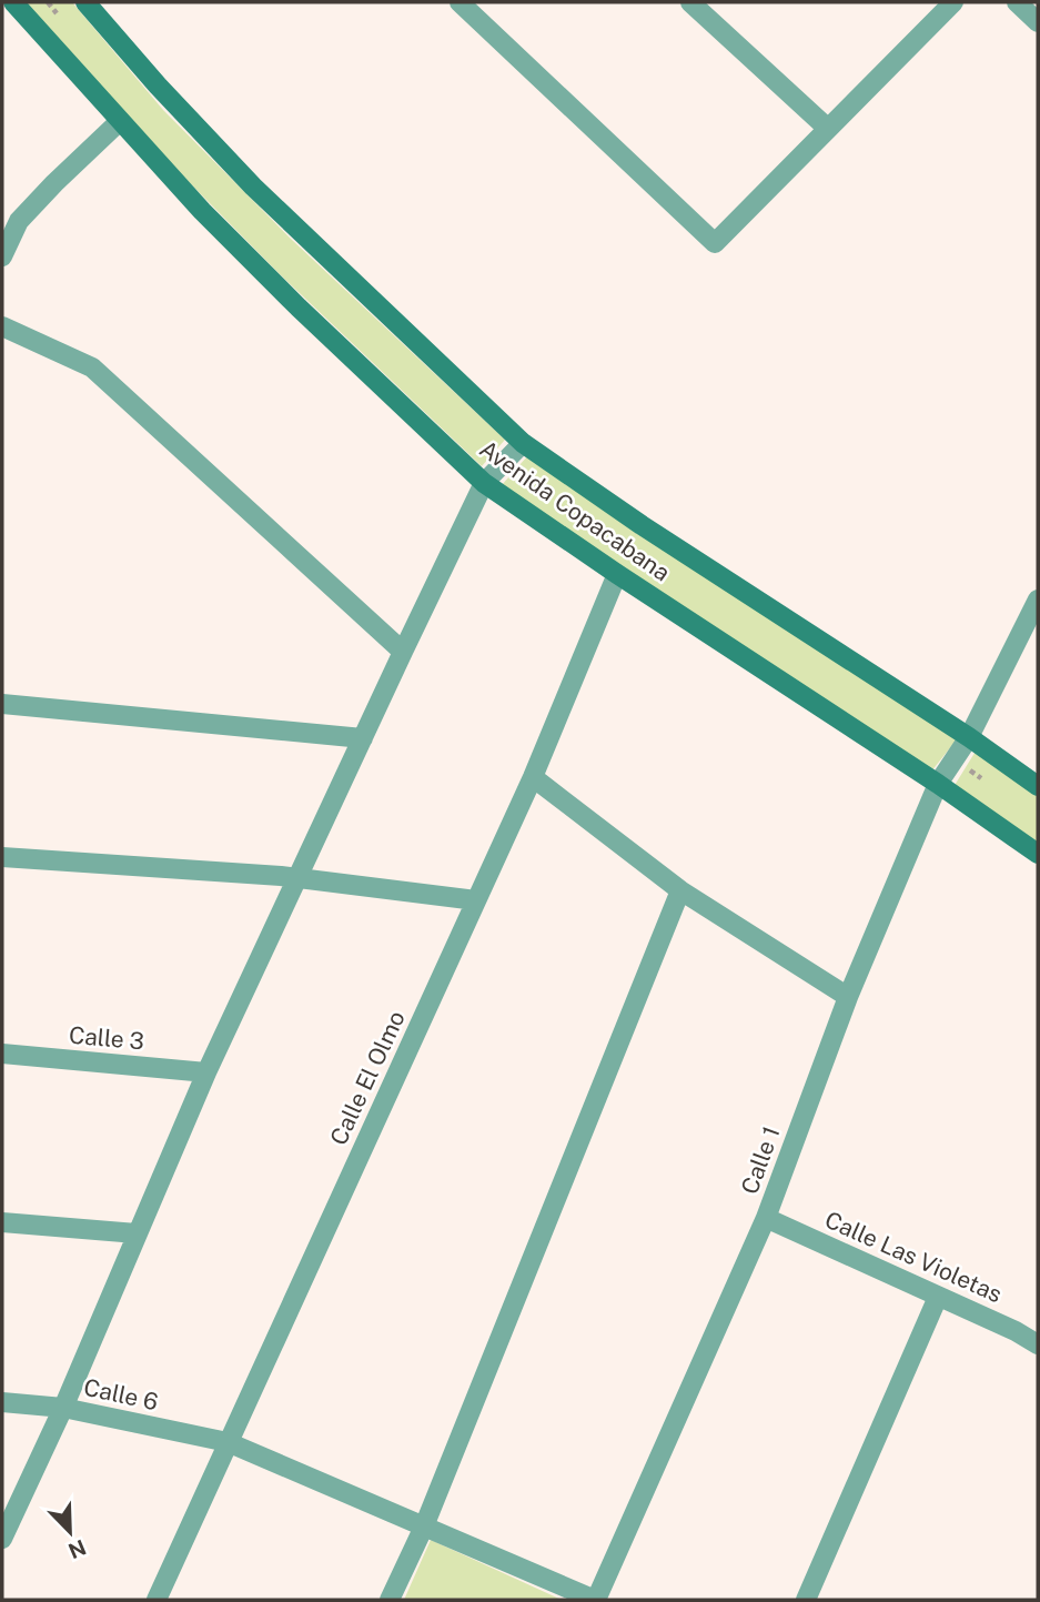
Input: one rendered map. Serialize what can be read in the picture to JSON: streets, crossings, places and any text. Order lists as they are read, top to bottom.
{
  "streets": {
    "main road": ["Avenida Copacabana"],
    "street": [
      "Calle 3",
      "Calle El Olmo",
      "Calle 1",
      "Calle Las Violetas",
      "Calle 6"
    ]
  },
  "crossings": [
    ["Avenida Copacabana", "Calle El Olmo"],
    ["Avenida Copacabana", "Calle 1"],
    ["Calle El Olmo", "Calle 6"],
    ["Calle 1", "Calle Las Violetas"],
    ["Calle 1", "Calle 6"]
  ],
  "north": "bottom right"
}
